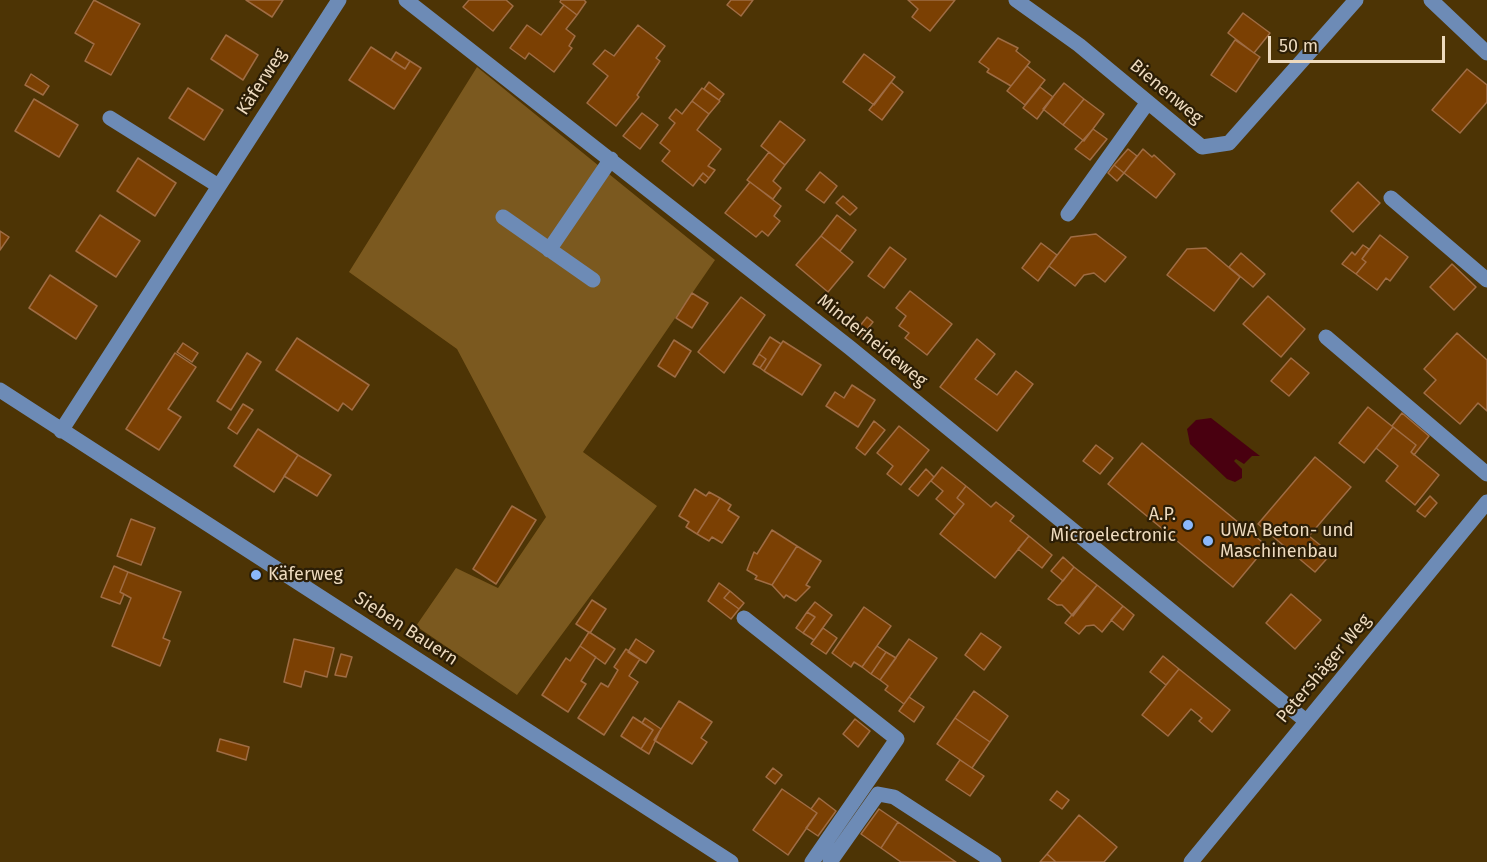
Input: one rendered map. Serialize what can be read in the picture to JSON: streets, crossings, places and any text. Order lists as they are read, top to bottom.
{
  "streets": {
    "street": [
      "Käferweg",
      "Bienenweg",
      "Minderheideweg",
      "Sieben Bauern",
      "Petershäger Weg"
    ]
  },
  "crossings": [
    ["Käferweg", "Sieben Bauern"],
    ["Minderheideweg", "Petershäger Weg"]
  ],
  "places": ["A.P. Microelectronic", "UWA Beton- und Maschinenbau", "Käferweg"],
  "scale_bar": "50 m"
}
